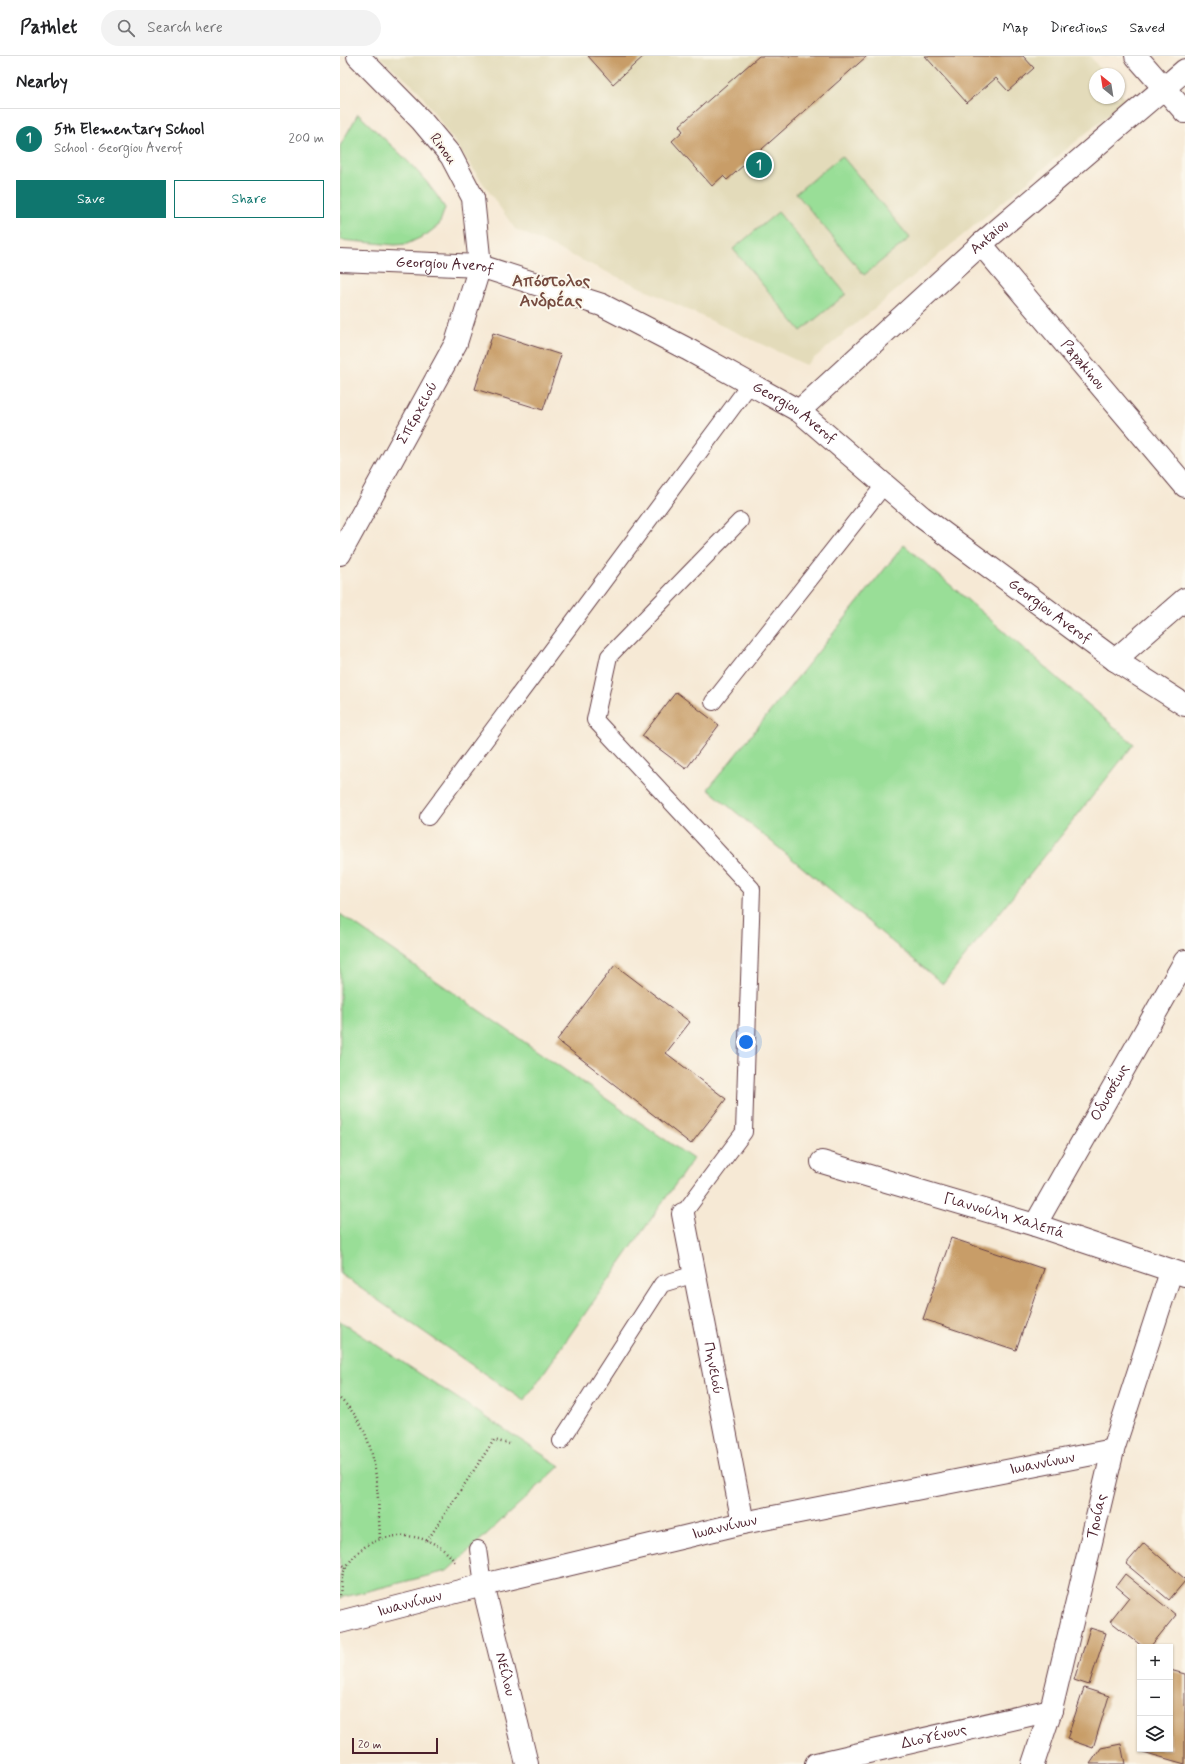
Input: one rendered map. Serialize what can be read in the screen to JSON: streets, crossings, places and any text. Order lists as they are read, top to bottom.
{
  "streets": {
    "street": [
      "Rinou",
      "Antaiou",
      "Georgiou Averof",
      "Papakinou",
      "Σπερχειού",
      "Οδυσσέως",
      "Γιαννούλη Χαλεπά",
      "Πηνειού",
      "Ιωαννίνων",
      "Τροίας",
      "Νείλου",
      "Διογένους"
    ]
  },
  "crossings": [
    ["Rinou", "Georgiou Averof"],
    ["Rinou", "Σπερχειού"],
    ["Antaiou", "Georgiou Averof"],
    ["Antaiou", "Papakinou"],
    ["Georgiou Averof", "Σπερχειού"],
    ["Οδυσσέως", "Γιαννούλη Χαλεπά"],
    ["Γιαννούλη Χαλεπά", "Τροίας"],
    ["Πηνειού", "Ιωαννίνων"],
    ["Ιωαννίνων", "Τροίας"],
    ["Ιωαννίνων", "Νείλου"],
    ["Τροίας", "Διογένους"]
  ],
  "districts": ["Απόστολος Ανδρέας"],
  "scale_bar": "20 m",
  "north": "top left",
  "page": {
    "header": "Pathlet",
    "search": "Search here",
    "nav": ["Map", "Directions", "Saved"],
    "heading": "Nearby",
    "list": [
      {
        "mark": "1",
        "name": "5th Elementary School",
        "note": "School · Georgiou Averof",
        "value": "200 m"
      }
    ],
    "pins": "1",
    "buttons": ["Save", "Share"],
    "map_buttons": ["+", "−"],
    "scale": "20 m"
  }
}
